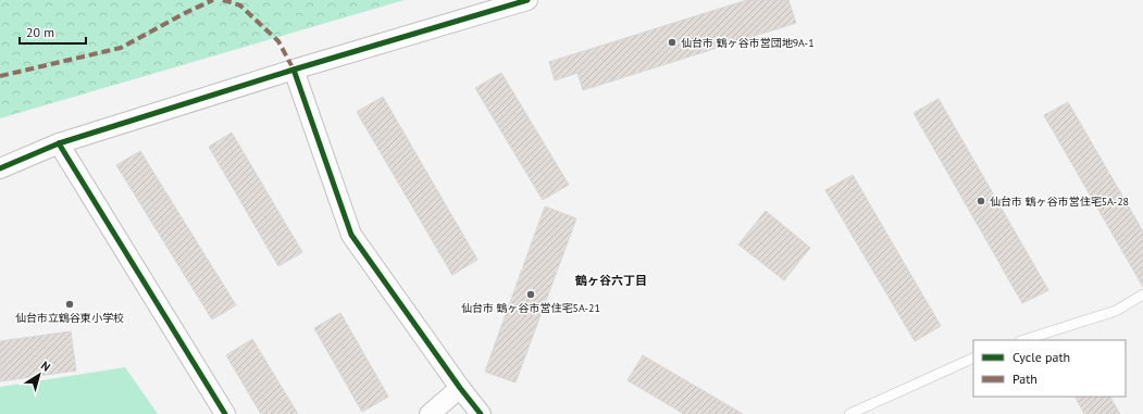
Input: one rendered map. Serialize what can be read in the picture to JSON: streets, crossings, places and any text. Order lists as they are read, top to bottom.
{
  "districts": ["鶴ヶ谷六丁目"],
  "places": [
    "仙台市 鶴ヶ谷市営団地9A-1",
    "仙台市 鶴ヶ谷市営住宅5A-28",
    "仙台市 鶴ヶ谷市営住宅5A-21",
    "仙台市立鶴谷東小学校"
  ],
  "legend": ["Cycle path", "Path"],
  "scale_bar": "20 m",
  "north": "top right"
}
